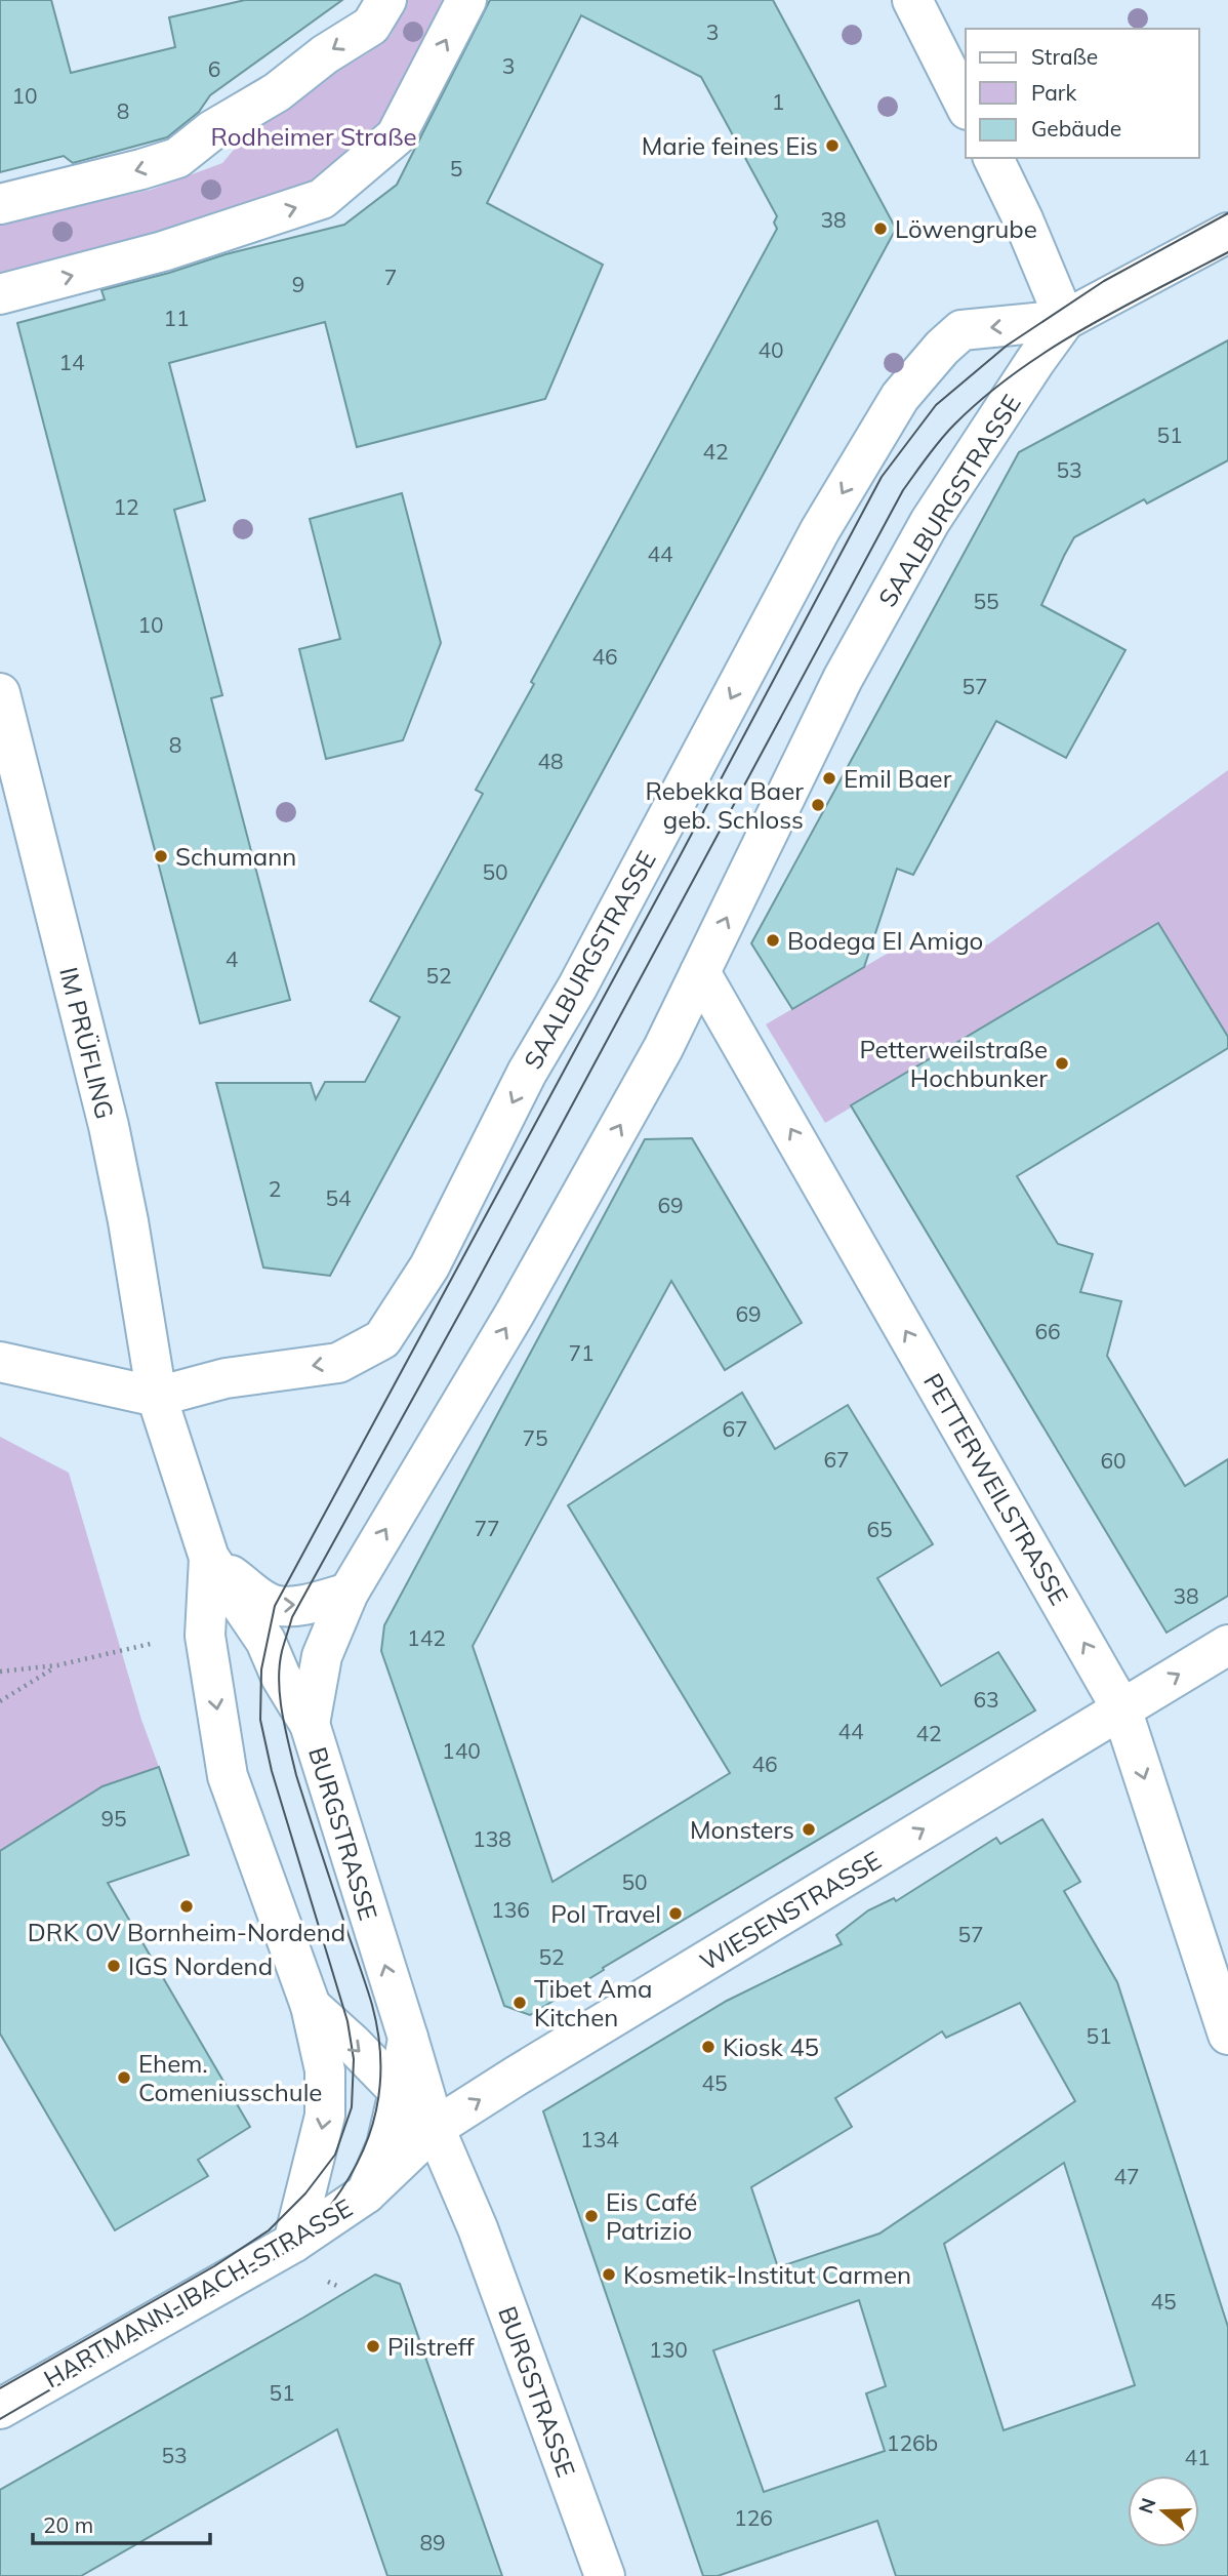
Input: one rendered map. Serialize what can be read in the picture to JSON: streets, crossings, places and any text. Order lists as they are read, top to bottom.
{
  "streets": {
    "street": [
      "SAALBURGSTRASSE",
      "IM PRÜFLING",
      "PETTERWEILSTRASSE",
      "BURGSTRASSE",
      "WIESENSTRASSE",
      "HARTMANN-IBACH-STRASSE"
    ]
  },
  "crossings": [
    ["SAALBURGSTRASSE", "IM PRÜFLING"],
    ["SAALBURGSTRASSE", "PETTERWEILSTRASSE"],
    ["SAALBURGSTRASSE", "BURGSTRASSE"],
    ["IM PRÜFLING", "BURGSTRASSE"],
    ["PETTERWEILSTRASSE", "WIESENSTRASSE"],
    ["BURGSTRASSE", "WIESENSTRASSE"],
    ["BURGSTRASSE", "HARTMANN-IBACH-STRASSE"],
    ["WIESENSTRASSE", "HARTMANN-IBACH-STRASSE"]
  ],
  "one_way": ["WIESENSTRASSE"],
  "parks": ["Rodheimer Straße"],
  "places": [
    "Marie feines Eis",
    "Löwengrube",
    "Emil Baer",
    "Rebekka Baer geb. Schloss",
    "Schumann",
    "Bodega El Amigo",
    "Petterweilstraße Hochbunker",
    "Monsters",
    "DRK OV Bornheim-Nordend",
    "Pol Travel",
    "IGS Nordend",
    "Tibet Ama Kitchen",
    "Kiosk 45",
    "Ehem. Comeniusschule",
    "Eis Café Patrizio",
    "Kosmetik-Institut Carmen",
    "Pilstreff"
  ],
  "house_numbers": [
    "3",
    "3",
    "6",
    "10",
    "1",
    "8",
    "5",
    "38",
    "7",
    "9",
    "11",
    "40",
    "14",
    "51",
    "42",
    "53",
    "12",
    "44",
    "55",
    "10",
    "46",
    "57",
    "8",
    "48",
    "50",
    "4",
    "52",
    "2",
    "54",
    "69",
    "69",
    "66",
    "71",
    "67",
    "75",
    "67",
    "60",
    "77",
    "65",
    "38",
    "142",
    "63",
    "44",
    "42",
    "140",
    "46",
    "95",
    "138",
    "50",
    "136",
    "57",
    "52",
    "51",
    "45",
    "134",
    "47",
    "45",
    "130",
    "51",
    "126b",
    "53",
    "41",
    "126",
    "89"
  ],
  "legend": ["Straße", "Park", "Gebäude"],
  "scale_bar": "20 m",
  "north": "left"
}
